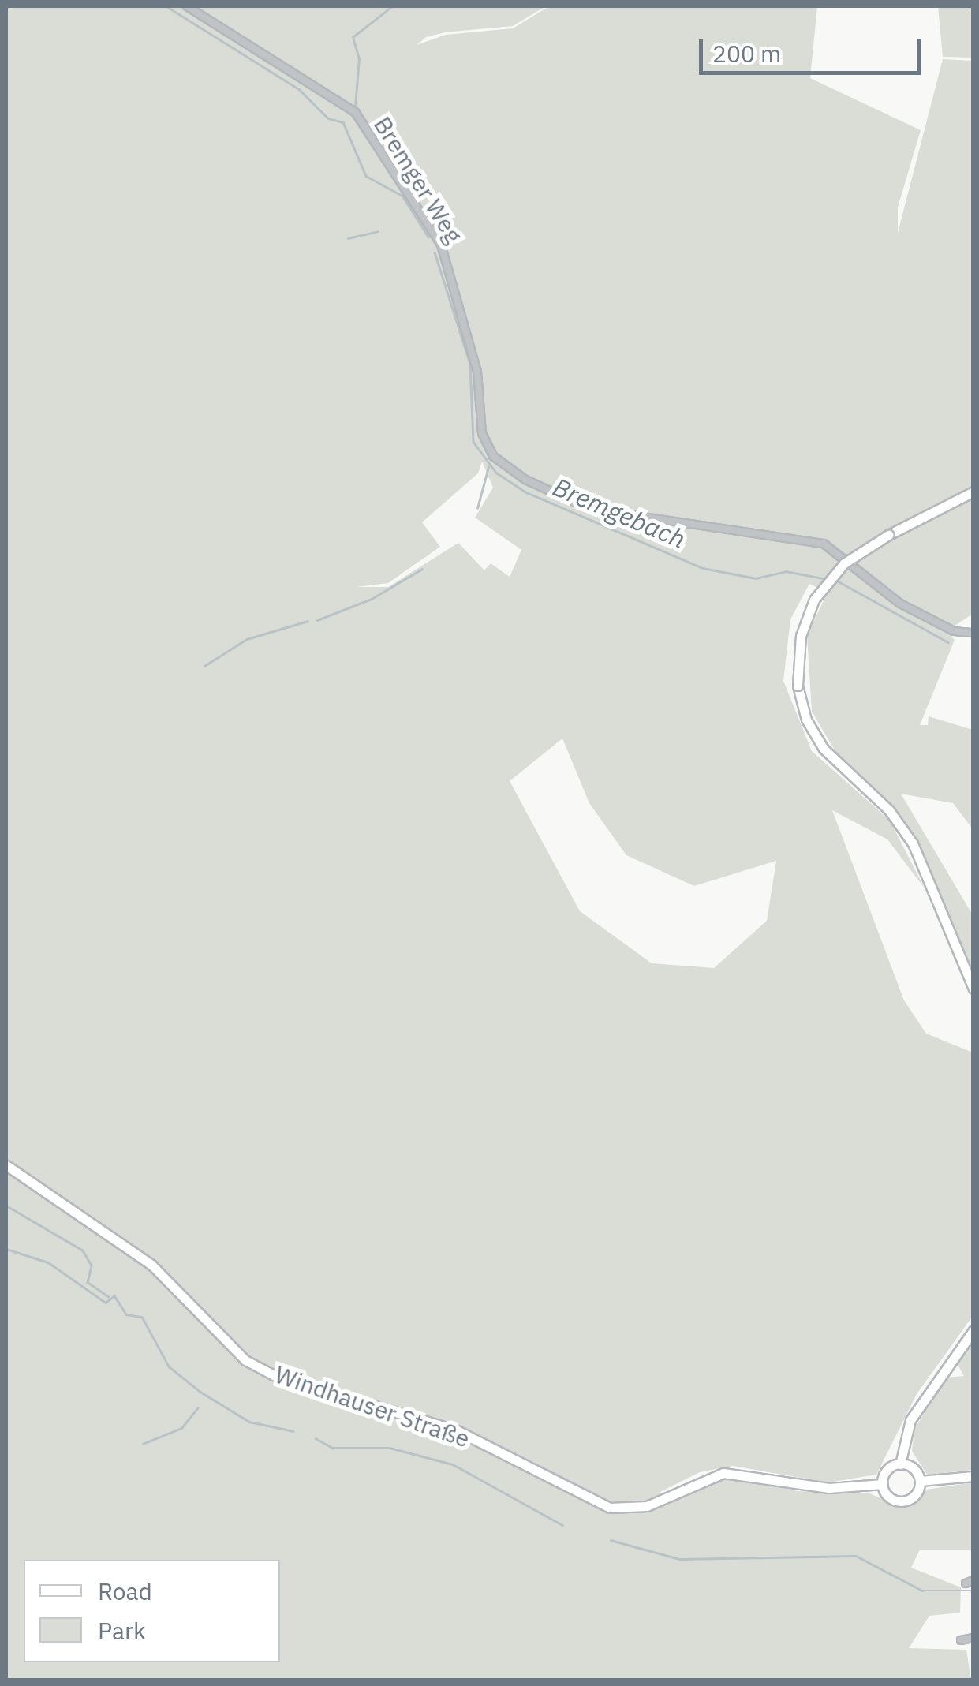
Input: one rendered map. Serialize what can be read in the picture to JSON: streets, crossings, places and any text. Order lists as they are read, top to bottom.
{
  "streets": {
    "main road": ["Windhauser Straße"],
    "street": ["Bremger Weg"]
  },
  "water": ["Bremgebach"],
  "legend": ["Road", "Park"],
  "scale_bar": "200 m"
}
